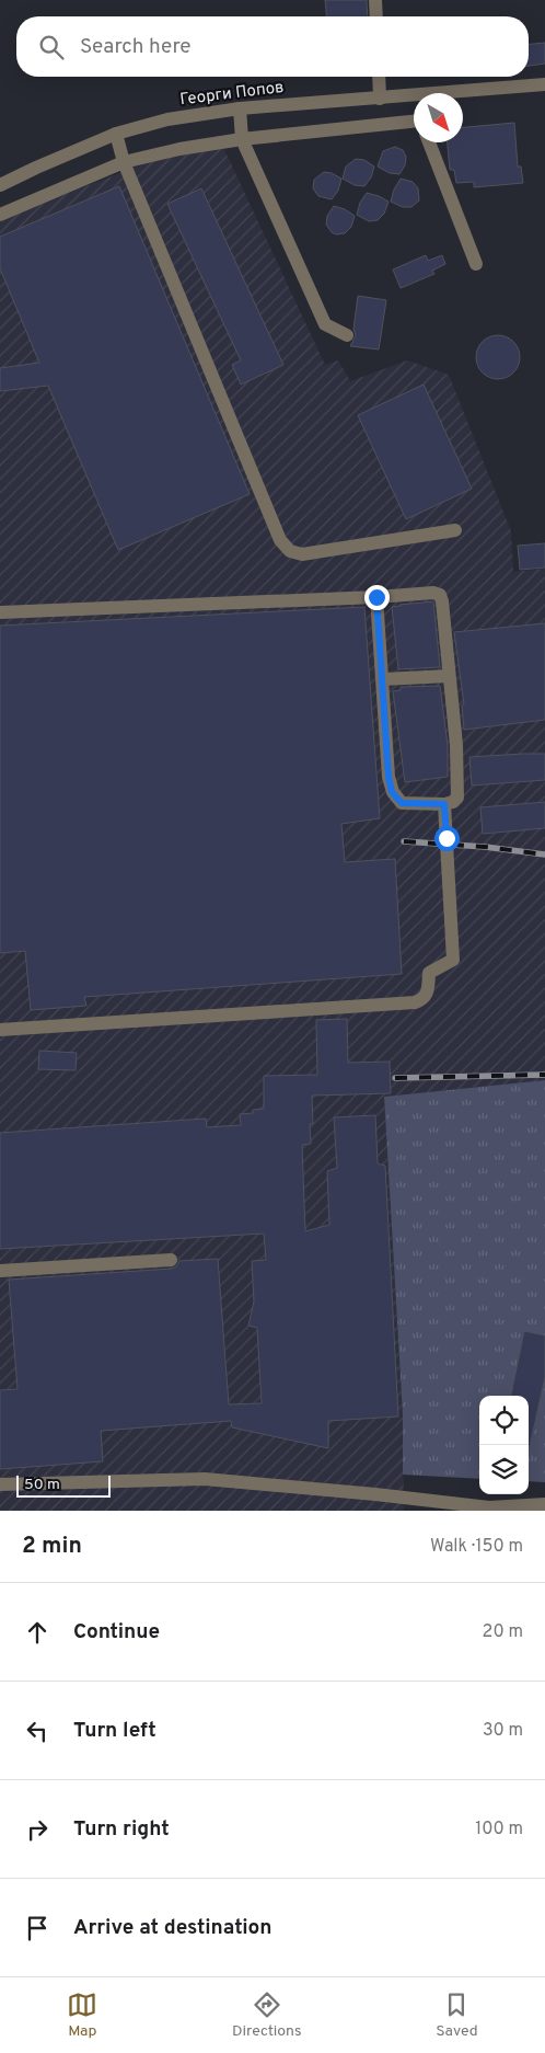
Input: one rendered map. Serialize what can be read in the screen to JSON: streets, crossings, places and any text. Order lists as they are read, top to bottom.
{
  "streets": {
    "street": ["Георги Попов"]
  },
  "scale_bar": "50 m",
  "north": "bottom right",
  "page": {
    "search": "Search here",
    "scale": "50 m",
    "heading": ["2 min", "Walk · 150 m"],
    "list": [
      ["Continue", "20 m"],
      ["Turn left", "30 m"],
      ["Turn right", "100 m"],
      "Arrive at destination"
    ],
    "nav": ["Map", "Directions", "Saved"]
  }
}
